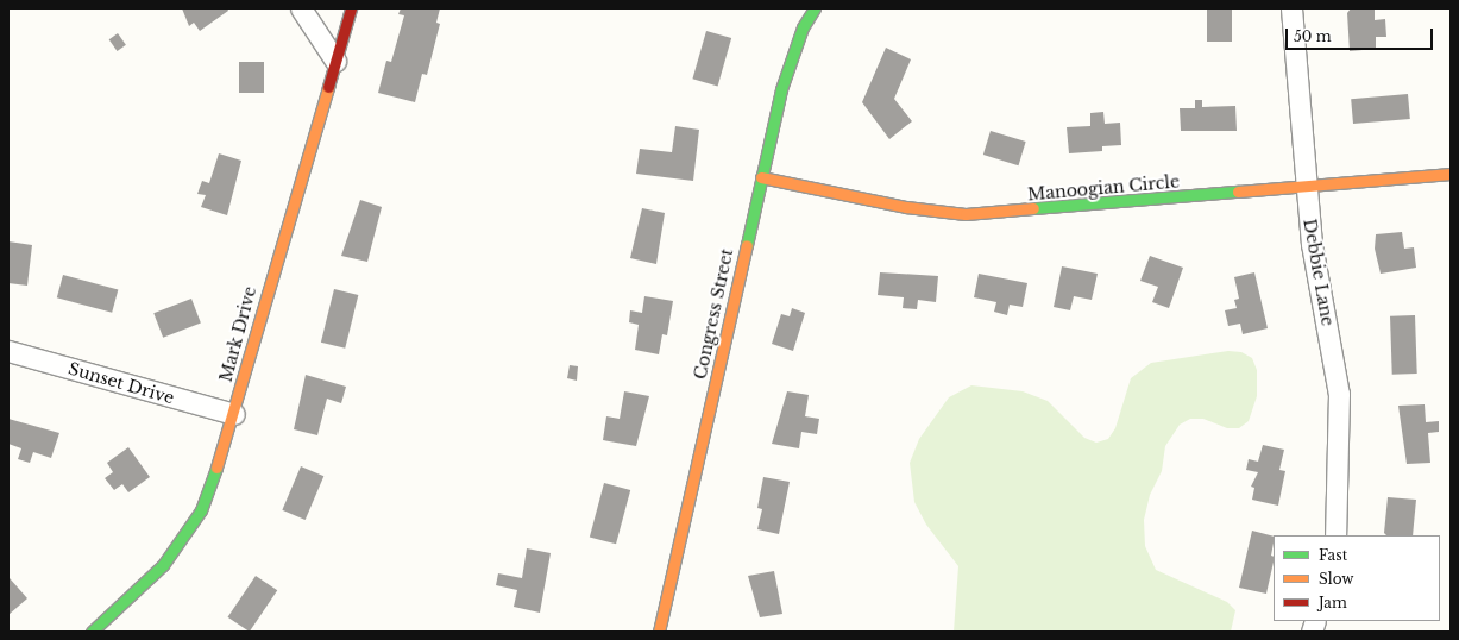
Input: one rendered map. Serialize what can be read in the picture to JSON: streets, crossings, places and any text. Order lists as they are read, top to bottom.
{
  "streets": {
    "street": [
      "Manoogian Circle",
      "Debbie Lane",
      "Congress Street",
      "Mark Drive",
      "Sunset Drive"
    ]
  },
  "crossings": [
    ["Manoogian Circle", "Debbie Lane"],
    ["Manoogian Circle", "Congress Street"],
    ["Mark Drive", "Sunset Drive"]
  ],
  "legend": ["Fast", "Slow", "Jam"],
  "scale_bar": "50 m"
}
